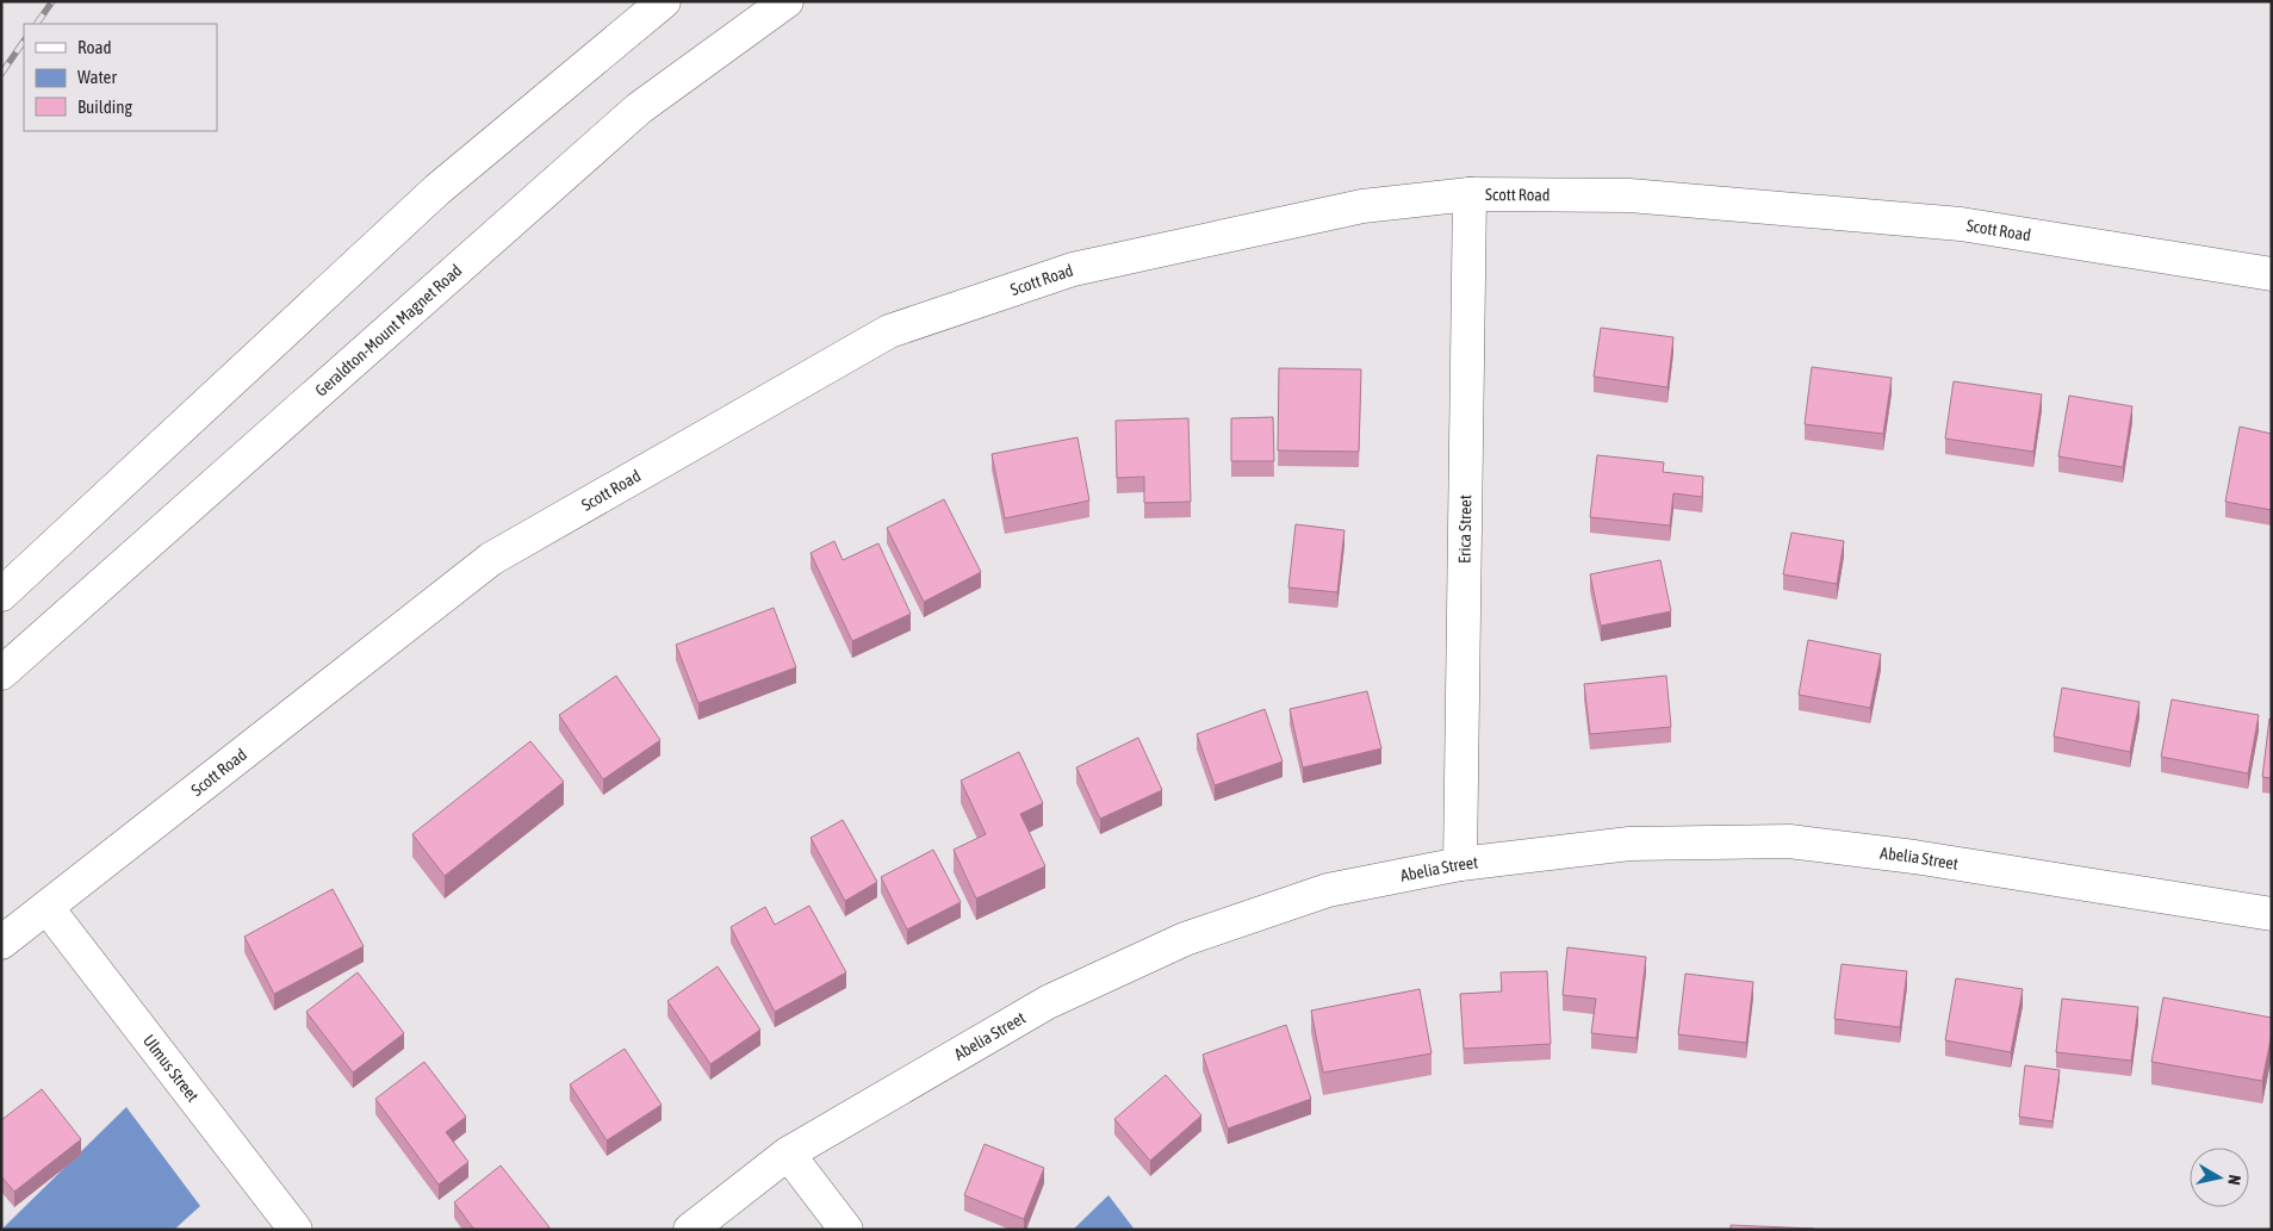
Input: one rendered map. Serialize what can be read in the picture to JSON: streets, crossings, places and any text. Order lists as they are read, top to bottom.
{
  "streets": {
    "main road": [
      "Scott Road",
      "Geraldton-Mount Magnet Road",
      "Erica Street",
      "Abelia Street",
      "Ulmus Street"
    ]
  },
  "crossings": [
    ["Scott Road", "Erica Street"],
    ["Scott Road", "Ulmus Street"],
    ["Erica Street", "Abelia Street"]
  ],
  "legend": ["Road", "Water", "Building"],
  "north": "right"
}
